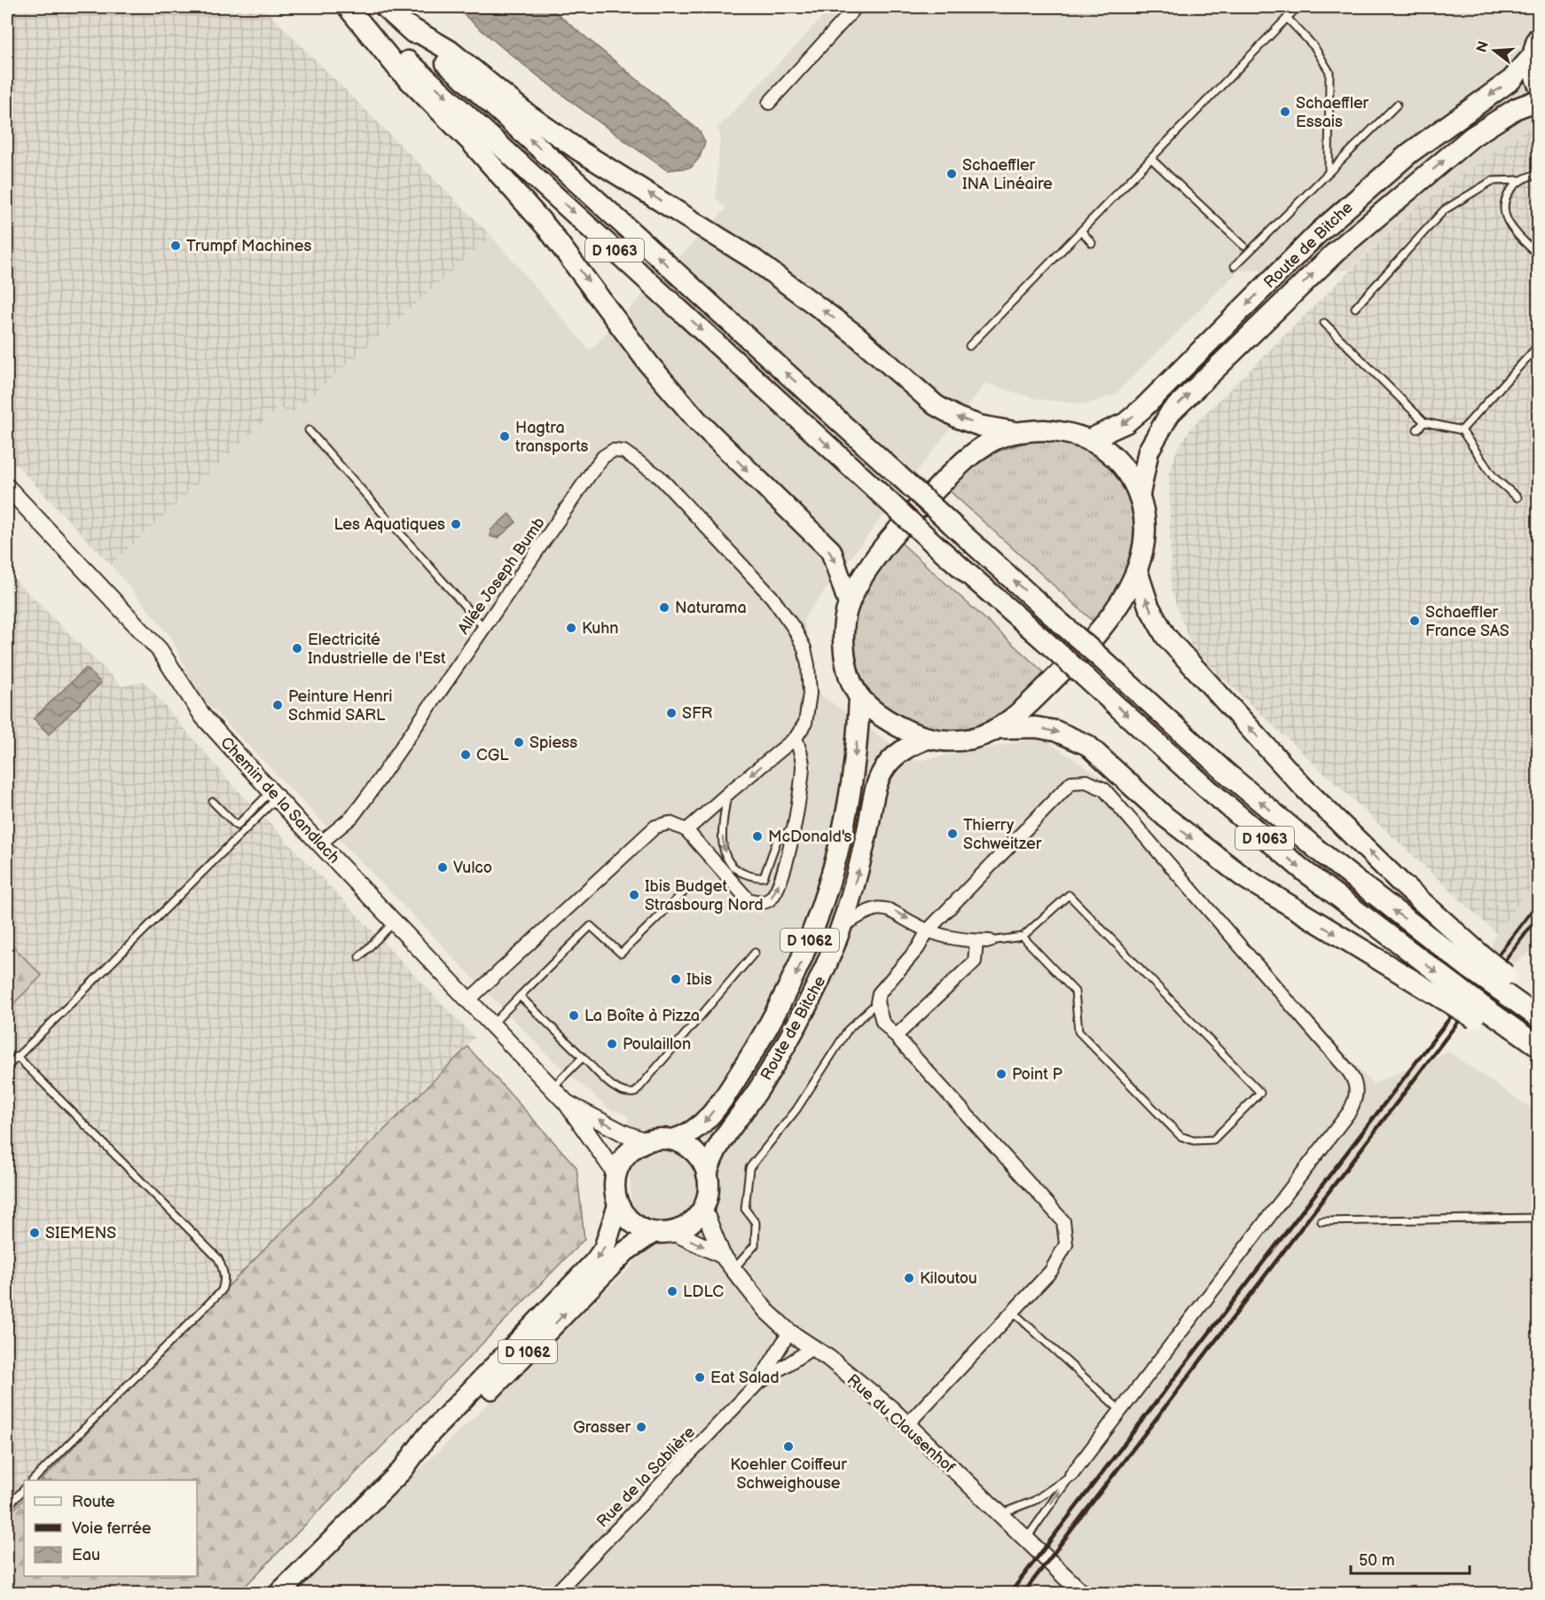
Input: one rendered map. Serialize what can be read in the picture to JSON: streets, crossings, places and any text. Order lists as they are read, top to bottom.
{
  "streets": {
    "main road": ["Route de Bitche", "D 1063", "D 1062"],
    "street": [
      "Allée Joseph Bumb",
      "Chemin de la Sandlach",
      "Rue du Clausenhof",
      "Rue de la Sablière"
    ]
  },
  "crossings": [
    ["Route de Bitche", "Chemin de la Sandlach"],
    ["Route de Bitche", "D 1062"],
    ["Route de Bitche", "Rue du Clausenhof"],
    ["Allée Joseph Bumb", "Chemin de la Sandlach"],
    ["Chemin de la Sandlach", "D 1062"],
    ["Chemin de la Sandlach", "Rue du Clausenhof"],
    ["D 1062", "Rue du Clausenhof"],
    ["Rue du Clausenhof", "Rue de la Sablière"]
  ],
  "places": [
    "Schaeffler Essais",
    "Schaeffler INA Linéaire",
    "Trumpf Machines",
    "Hagtra transports",
    "Les Aquatiques",
    "Naturama",
    "Schaeffler France SAS",
    "Kuhn",
    "Electricité Industrielle de l'Est",
    "Peinture Henri Schmid SARL",
    "SFR",
    "Spiess",
    "CGL",
    "Thierry Schweitzer",
    "McDonald's",
    "Vulco",
    "Ibis Budget Strasbourg Nord",
    "Ibis",
    "La Boîte à Pizza",
    "Poulaillon",
    "Point P",
    "SIEMENS",
    "Kiloutou",
    "LDLC",
    "Eat Salad",
    "Grasser",
    "Koehler Coiffeur Schweighouse"
  ],
  "legend": ["Route", "Voie ferrée", "Eau"],
  "scale_bar": "50 m",
  "north": "left"
}
